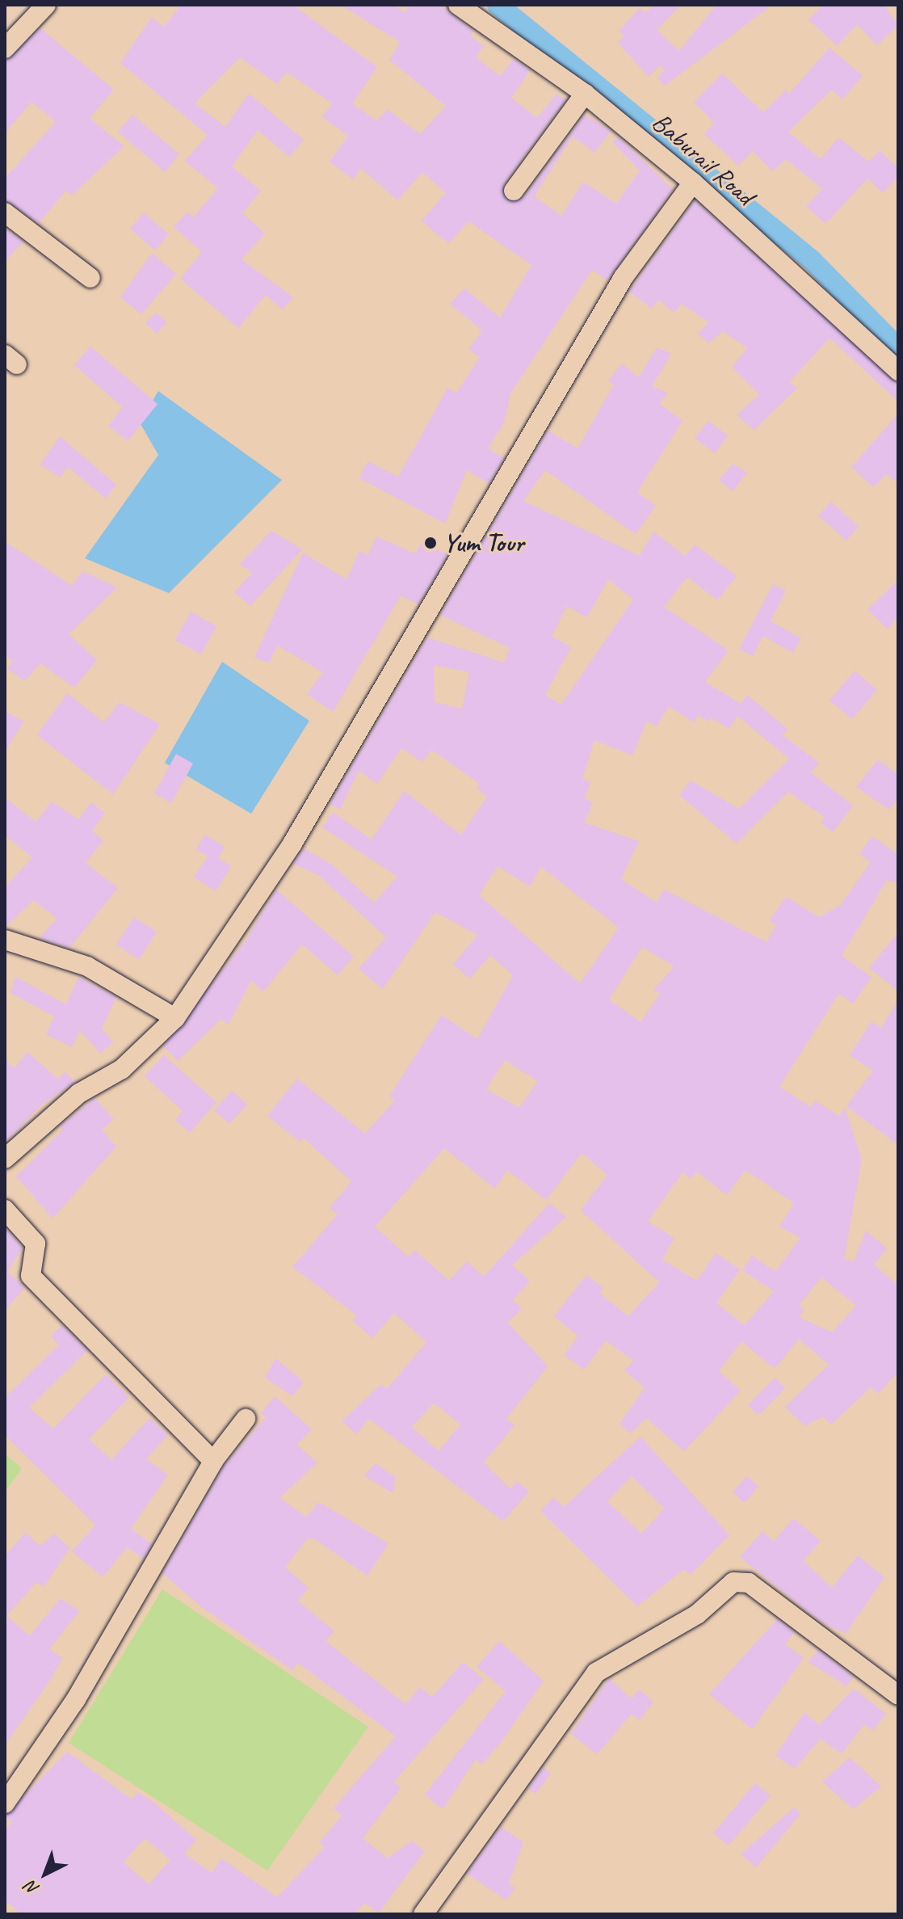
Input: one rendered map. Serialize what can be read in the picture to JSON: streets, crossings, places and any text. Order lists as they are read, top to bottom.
{
  "streets": {
    "street": ["Baburail Road"]
  },
  "places": ["Yum Tour"],
  "north": "bottom left"
}
